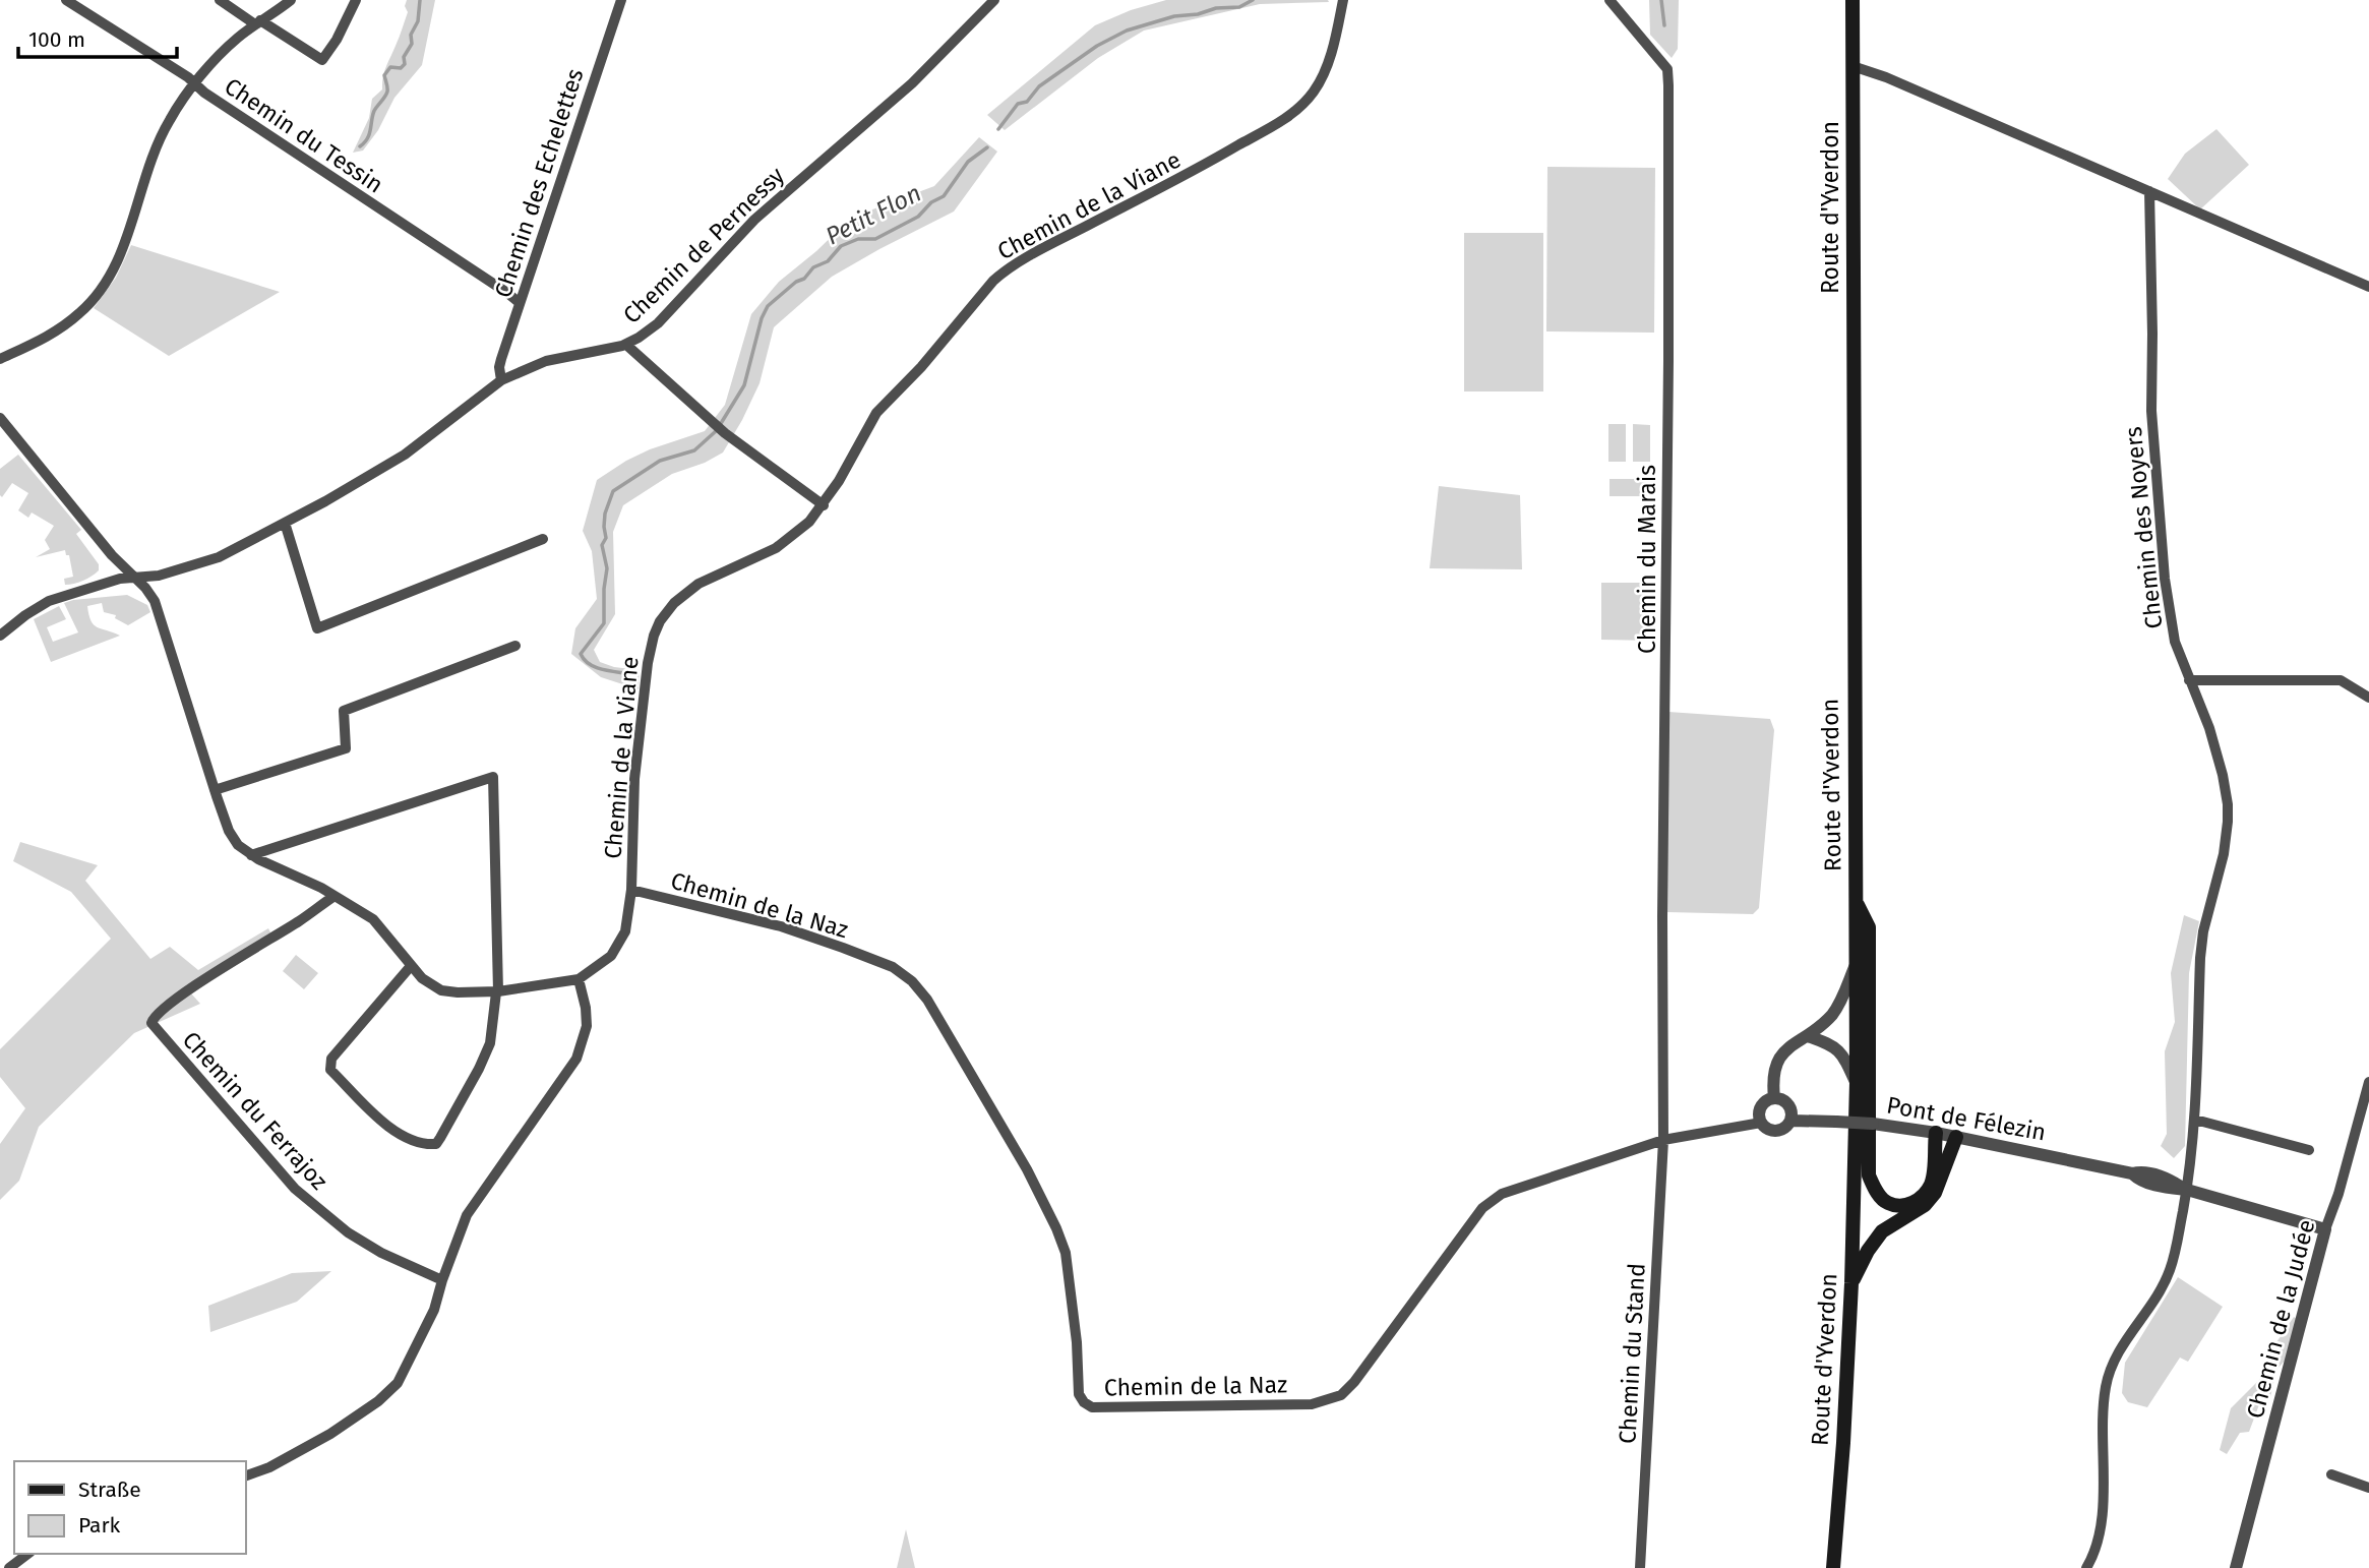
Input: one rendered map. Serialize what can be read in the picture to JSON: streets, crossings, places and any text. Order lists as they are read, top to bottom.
{
  "streets": {
    "main road": ["Route d'Yverdon"],
    "street": [
      "Chemin du Tessin",
      "Chemin des Echelettes",
      "Chemin de la Viane",
      "Chemin de Pernessy",
      "Chemin des Noyers",
      "Chemin du Marais",
      "Chemin de la Naz",
      "Chemin du Ferrajoz",
      "Pont de Félezin",
      "Chemin de la Judée",
      "Chemin du Stand"
    ]
  },
  "crossings": [
    ["Chemin du Tessin", "Chemin des Echelettes"],
    ["Chemin des Echelettes", "Chemin de Pernessy"],
    ["Chemin de la Viane", "Chemin de Pernessy"],
    ["Chemin de la Viane", "Chemin de la Naz"],
    ["Chemin de la Viane", "Chemin du Ferrajoz"],
    ["Chemin des Noyers", "Pont de Félezin"],
    ["Chemin du Marais", "Chemin de la Naz"],
    ["Chemin du Marais", "Chemin du Stand"],
    ["Chemin de la Naz", "Chemin du Stand"],
    ["Pont de Félezin", "Chemin de la Judée"]
  ],
  "water": ["Petit Flon"],
  "legend": ["Straße", "Park"],
  "scale_bar": "100 m"
}
